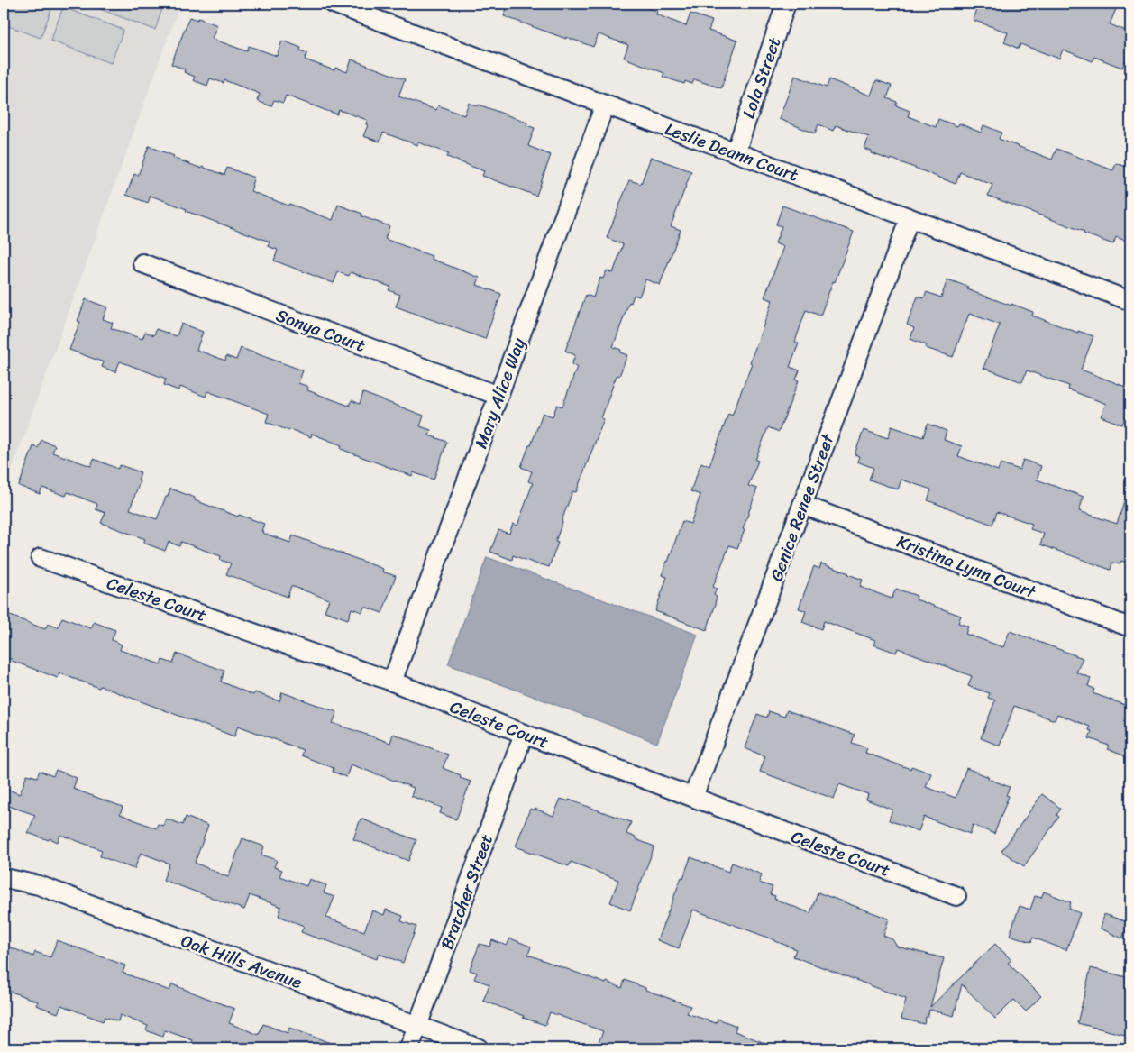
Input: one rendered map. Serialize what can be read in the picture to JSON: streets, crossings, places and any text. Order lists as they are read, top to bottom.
{
  "streets": {
    "street": [
      "Lola Street",
      "Leslie Deann Court",
      "Sonya Court",
      "Mary Alice Way",
      "Genice Renee Street",
      "Kristina Lynn Court",
      "Celeste Court",
      "Bratcher Street",
      "Oak Hills Avenue"
    ]
  },
  "crossings": [
    ["Lola Street", "Leslie Deann Court"],
    ["Leslie Deann Court", "Mary Alice Way"],
    ["Leslie Deann Court", "Genice Renee Street"],
    ["Sonya Court", "Mary Alice Way"],
    ["Mary Alice Way", "Celeste Court"],
    ["Genice Renee Street", "Kristina Lynn Court"],
    ["Genice Renee Street", "Celeste Court"],
    ["Celeste Court", "Bratcher Street"],
    ["Bratcher Street", "Oak Hills Avenue"]
  ]
}
